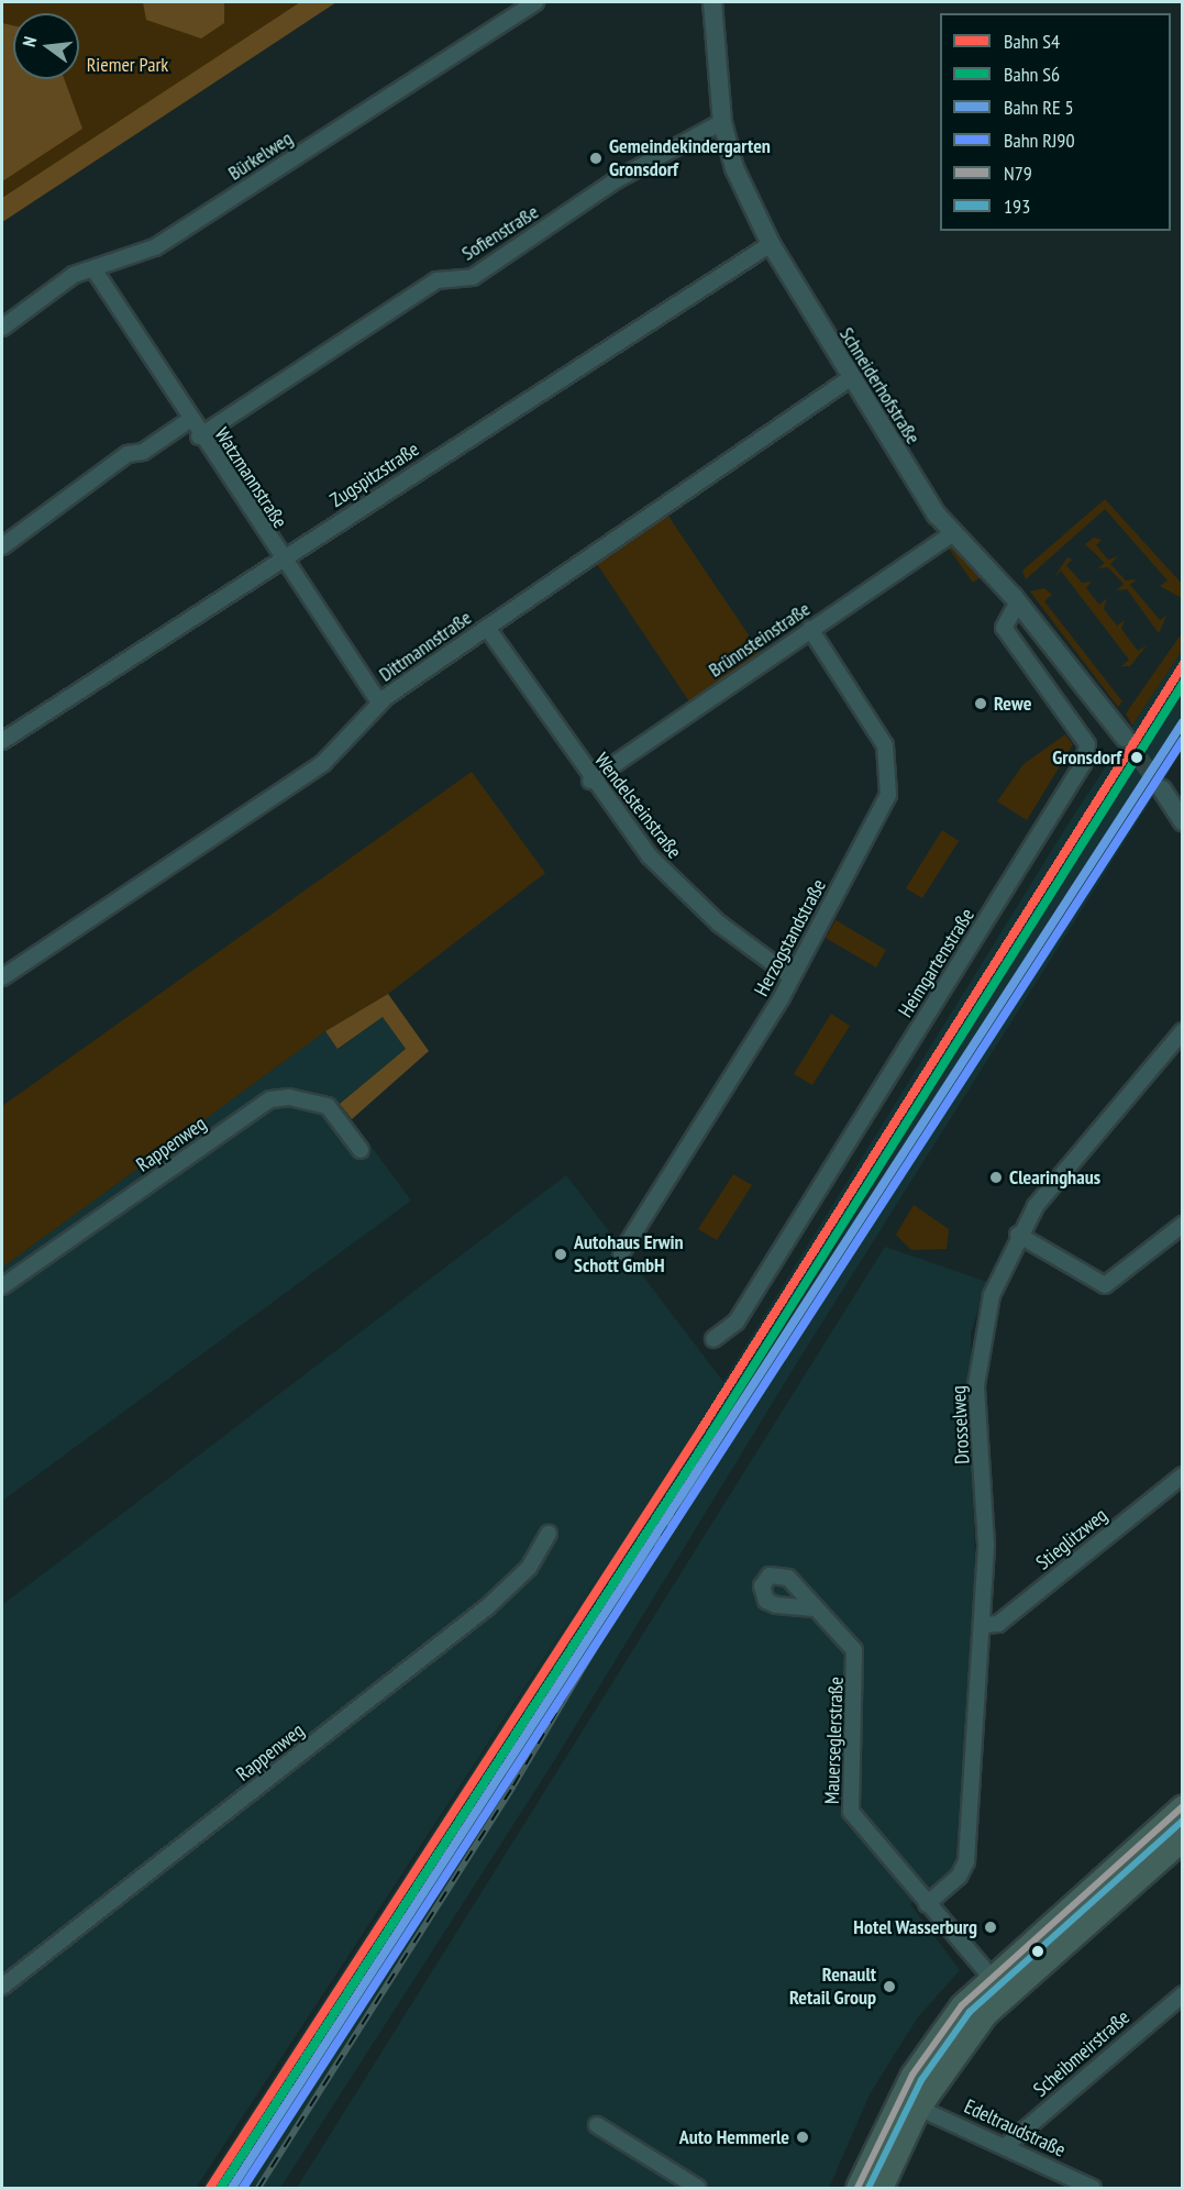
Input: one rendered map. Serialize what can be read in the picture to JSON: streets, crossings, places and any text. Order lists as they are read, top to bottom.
{
  "streets": {
    "street": [
      "Bürkelweg",
      "Sofienstraße",
      "Schneiderhofstraße",
      "Zugspitzstraße",
      "Watzmannstraße",
      "Brünnsteinstraße",
      "Dittmannstraße",
      "Wendelsteinstraße",
      "Herzogstandstraße",
      "Heimgartenstraße",
      "Rappenweg",
      "Drosselweg",
      "Stieglitzweg",
      "Mauerseglerstraße",
      "Scheibmeirstraße",
      "Edeltraudstraße"
    ]
  },
  "crossings": [
    ["Bürkelweg", "Watzmannstraße"],
    ["Sofienstraße", "Schneiderhofstraße"],
    ["Sofienstraße", "Watzmannstraße"],
    ["Schneiderhofstraße", "Zugspitzstraße"],
    ["Schneiderhofstraße", "Brünnsteinstraße"],
    ["Schneiderhofstraße", "Dittmannstraße"],
    ["Schneiderhofstraße", "Heimgartenstraße"],
    ["Zugspitzstraße", "Watzmannstraße"],
    ["Watzmannstraße", "Dittmannstraße"],
    ["Brünnsteinstraße", "Wendelsteinstraße"],
    ["Brünnsteinstraße", "Herzogstandstraße"],
    ["Dittmannstraße", "Wendelsteinstraße"],
    ["Wendelsteinstraße", "Herzogstandstraße"],
    ["Drosselweg", "Stieglitzweg"],
    ["Drosselweg", "Mauerseglerstraße"],
    ["Scheibmeirstraße", "Edeltraudstraße"]
  ],
  "parks": ["Riemer Park"],
  "places": [
    "Gemeindekindergarten Gronsdorf",
    "Rewe",
    "Gronsdorf",
    "Clearinghaus",
    "Autohaus Erwin Schott GmbH",
    "Hotel Wasserburg",
    "Renault Retail Group",
    "Auto Hemmerle"
  ],
  "lines": [
    "rail line S4",
    "rail line S6",
    "rail line RJ90",
    "transit line N79",
    "transit line 193"
  ],
  "legend": [
    "Bahn S4",
    "Bahn S6",
    "Bahn RE 5",
    "Bahn RJ90",
    "N79",
    "193"
  ],
  "north": "left"
}
